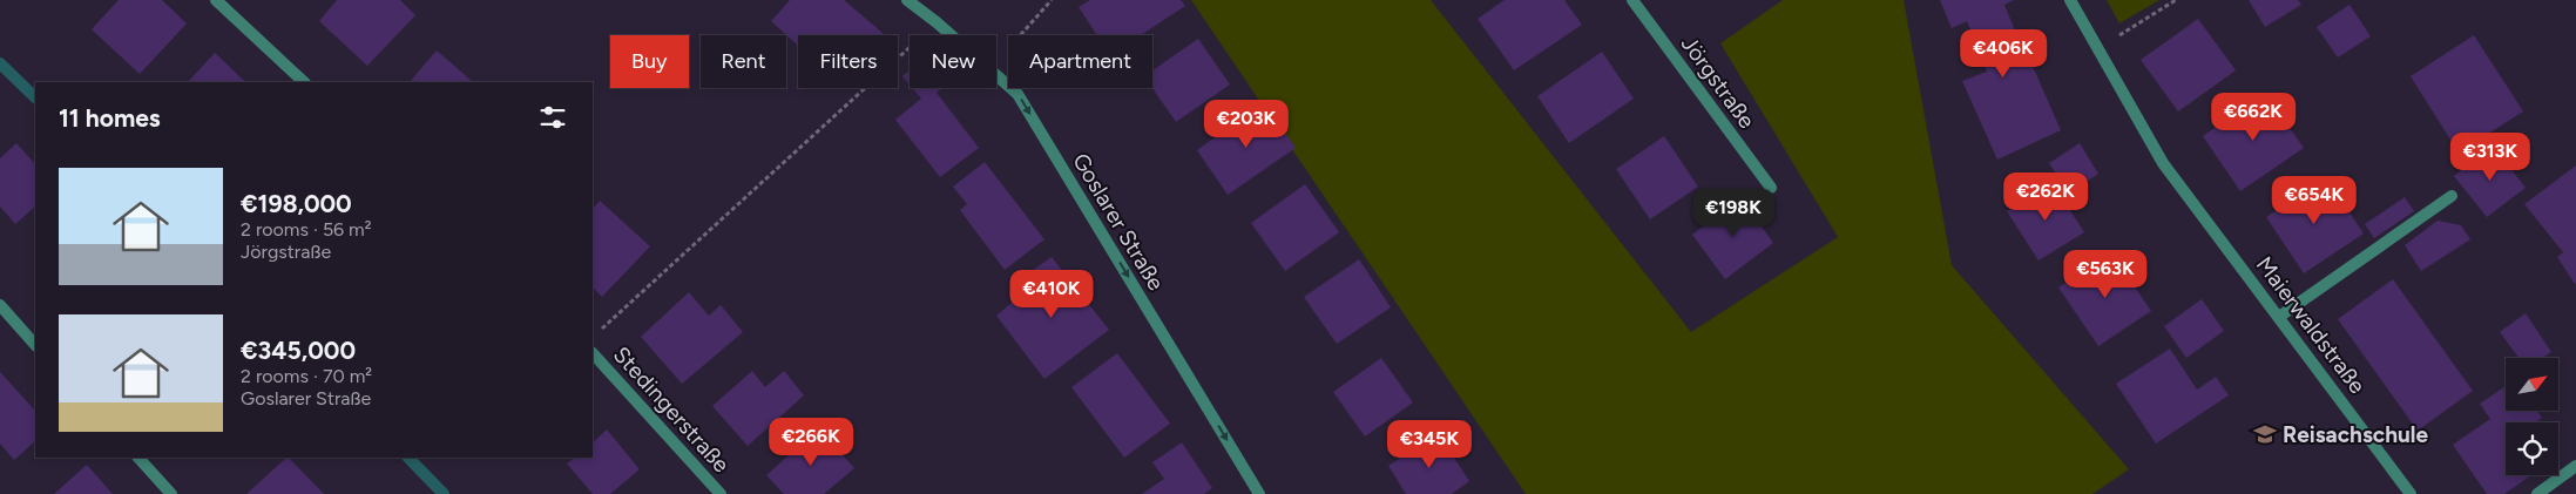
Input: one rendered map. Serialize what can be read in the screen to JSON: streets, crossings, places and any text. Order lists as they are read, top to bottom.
{
  "streets": {
    "street": [
      "Jörgstraße",
      "Goslarer Straße",
      "Maierwaldstraße",
      "Stedingerstraße"
    ]
  },
  "one_way": ["Goslarer Straße"],
  "places": {
    "school or university": ["Reisachschule"]
  },
  "north": "top right",
  "page": {
    "price": [
      "€406K",
      "€662K",
      "€203K",
      "€313K",
      "€262K",
      "€654K",
      "€198K",
      "€563K",
      "€410K",
      "€266K",
      "€345K"
    ],
    "chip": [
      "Buy",
      "Rent",
      "Filters",
      "New",
      "Apartment"
    ],
    "heading": "11 homes",
    "list": [
      {
        "name": "€198,000",
        "note": "2 rooms · 56 m² · Jörgstraße"
      },
      {
        "name": "€345,000",
        "note": "2 rooms · 70 m² · Goslarer Straße"
      }
    ]
  }
}
